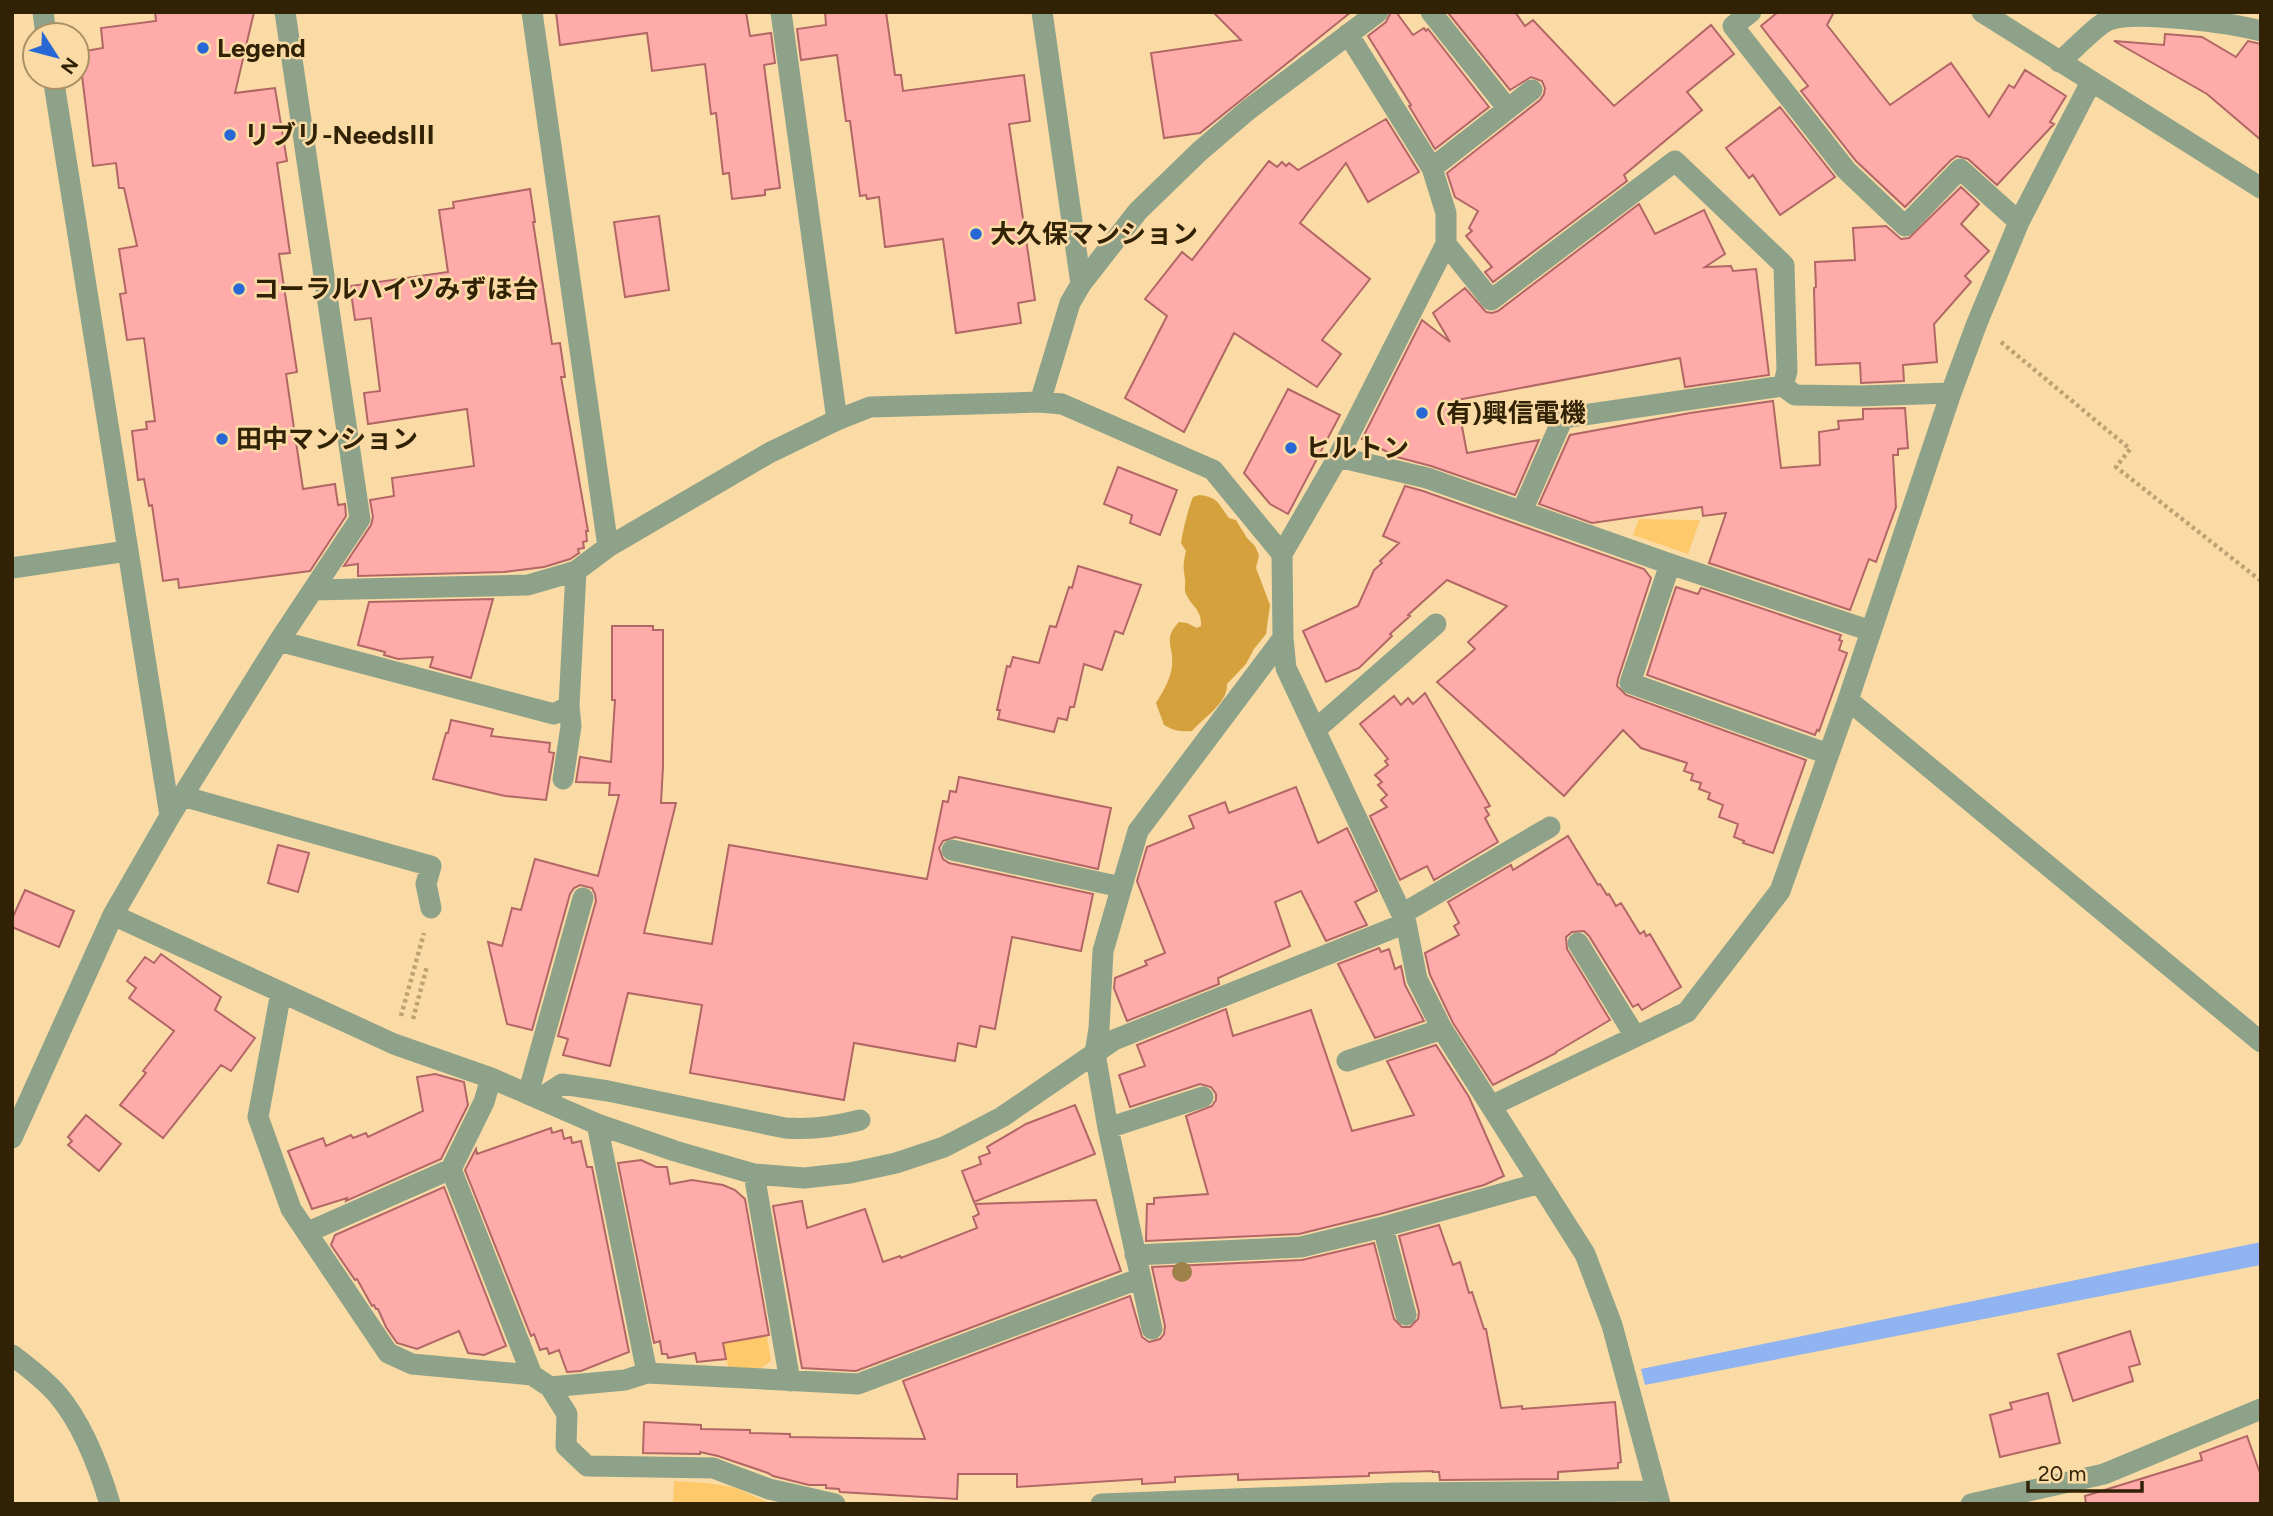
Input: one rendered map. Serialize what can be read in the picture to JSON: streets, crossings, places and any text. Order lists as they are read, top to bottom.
{
  "places": [
    "Legend",
    "リブリ-NeedsⅢ",
    "大久保マンション",
    "コーラルハイツみずほ台",
    "(有)興信電機",
    "田中マンション",
    "ヒルトン"
  ],
  "scale_bar": "20 m",
  "north": "bottom right"
}
